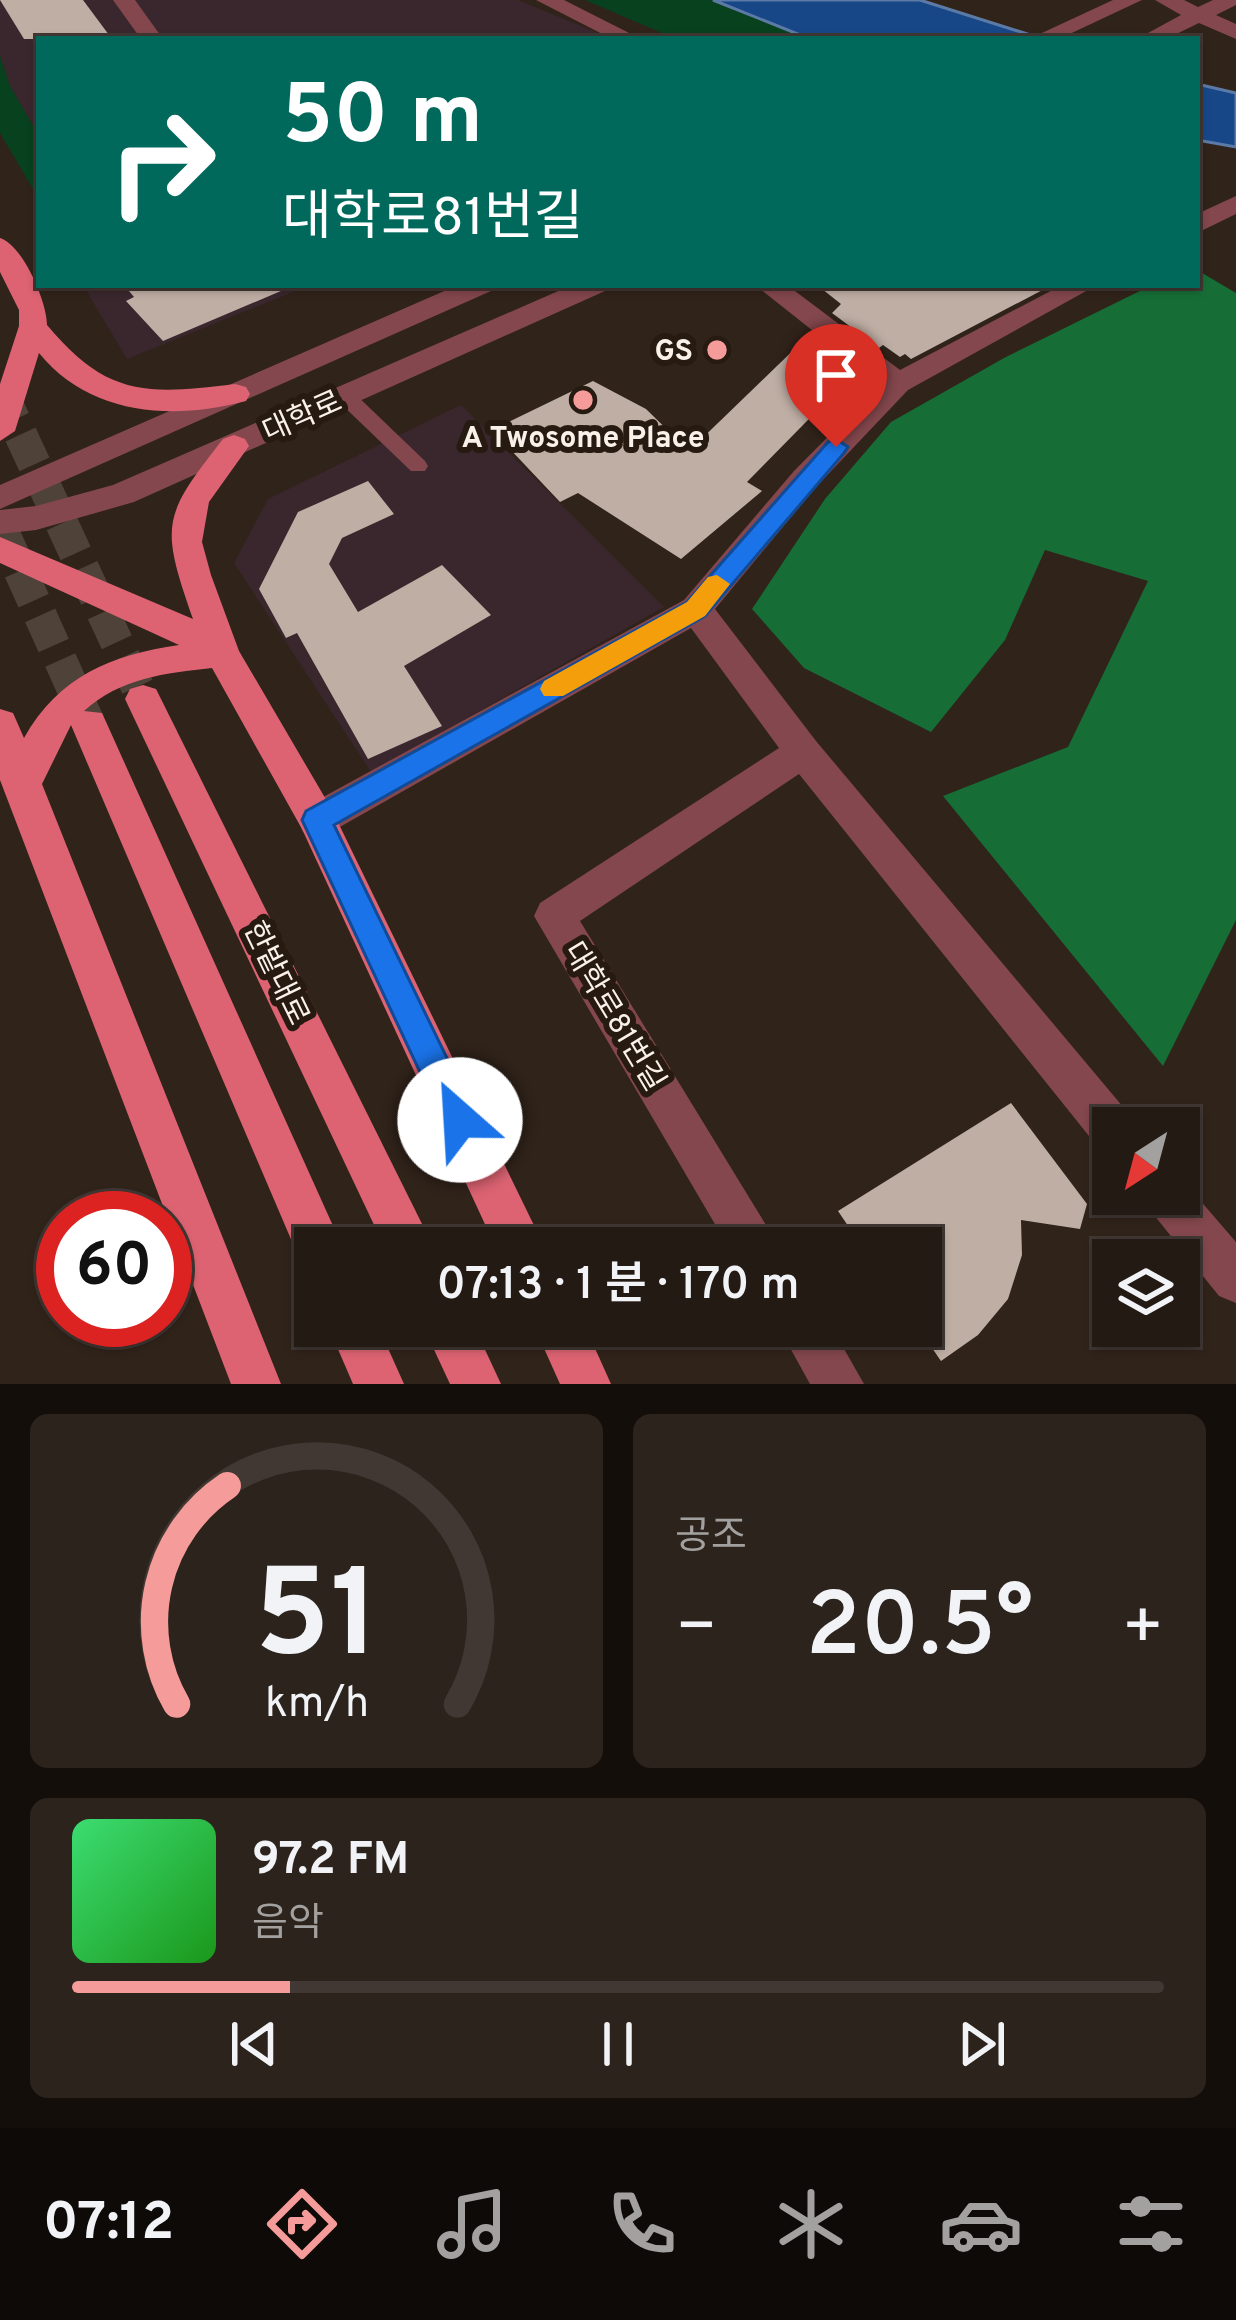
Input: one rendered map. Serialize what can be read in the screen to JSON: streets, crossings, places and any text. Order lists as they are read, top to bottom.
{
  "streets": {
    "main road": ["한밭대로"],
    "street": ["대학로", "대학로81번길"]
  },
  "places": ["GS", "A Twosome Place"],
  "north": "bottom left",
  "page": {
    "turn": ["50 m", "대학로81번길"],
    "limit": "60",
    "trip": "07:13 · 1 분 · 170 m",
    "tile": "공조",
    "heat": ["−", "20.5°", "+"],
    "song": ["97.2 FM", "음악"],
    "tabs": "07:12",
    "gauge": ["51", "km/h"]
  }
}
